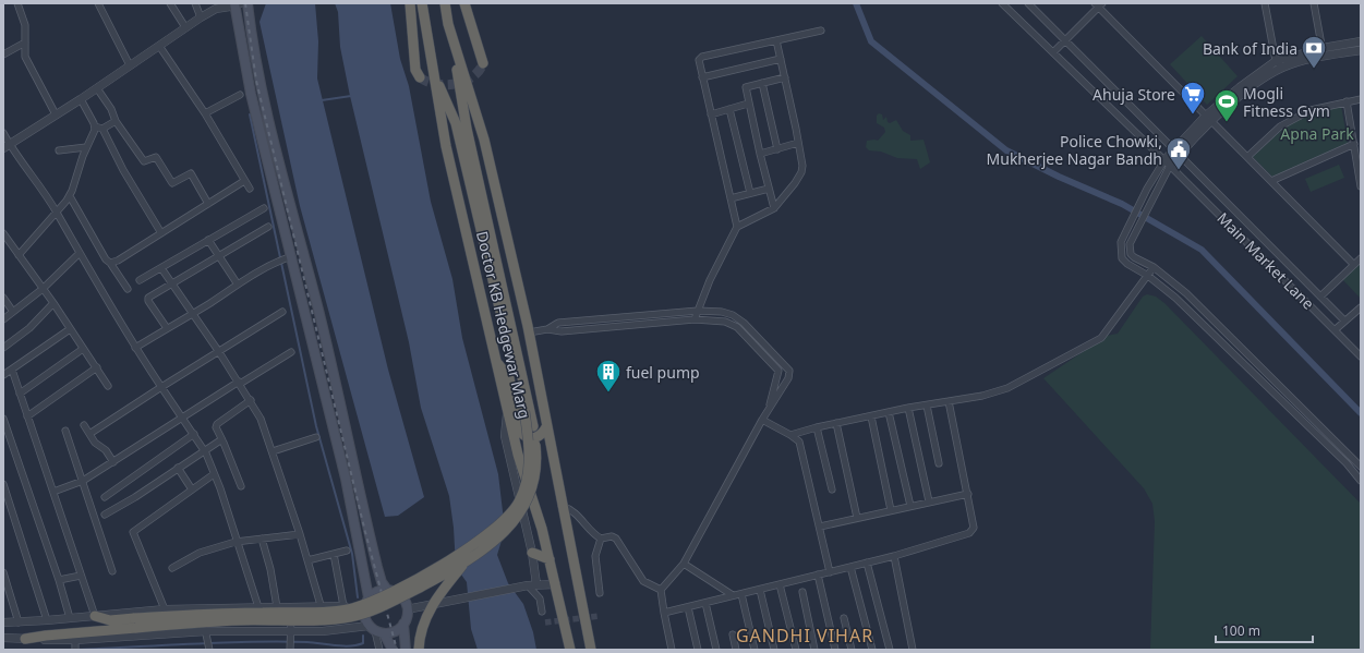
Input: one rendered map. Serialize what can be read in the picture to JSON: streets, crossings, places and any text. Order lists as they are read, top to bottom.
{
  "streets": {
    "highway": ["Doctor KB Hedgewar Marg"],
    "street": ["Main Market Lane"]
  },
  "districts": ["GANDHI VIHAR"],
  "parks": ["Apna Park"],
  "places": {
    "bank": ["Bank of India"],
    "supermarket": ["Ahuja Store"],
    "sports": ["Mogli Fitness Gym"],
    "public building": ["Police Chowki, Mukherjee Nagar Bandh"],
    "building": ["fuel pump"]
  },
  "scale_bar": "100 m"
}
